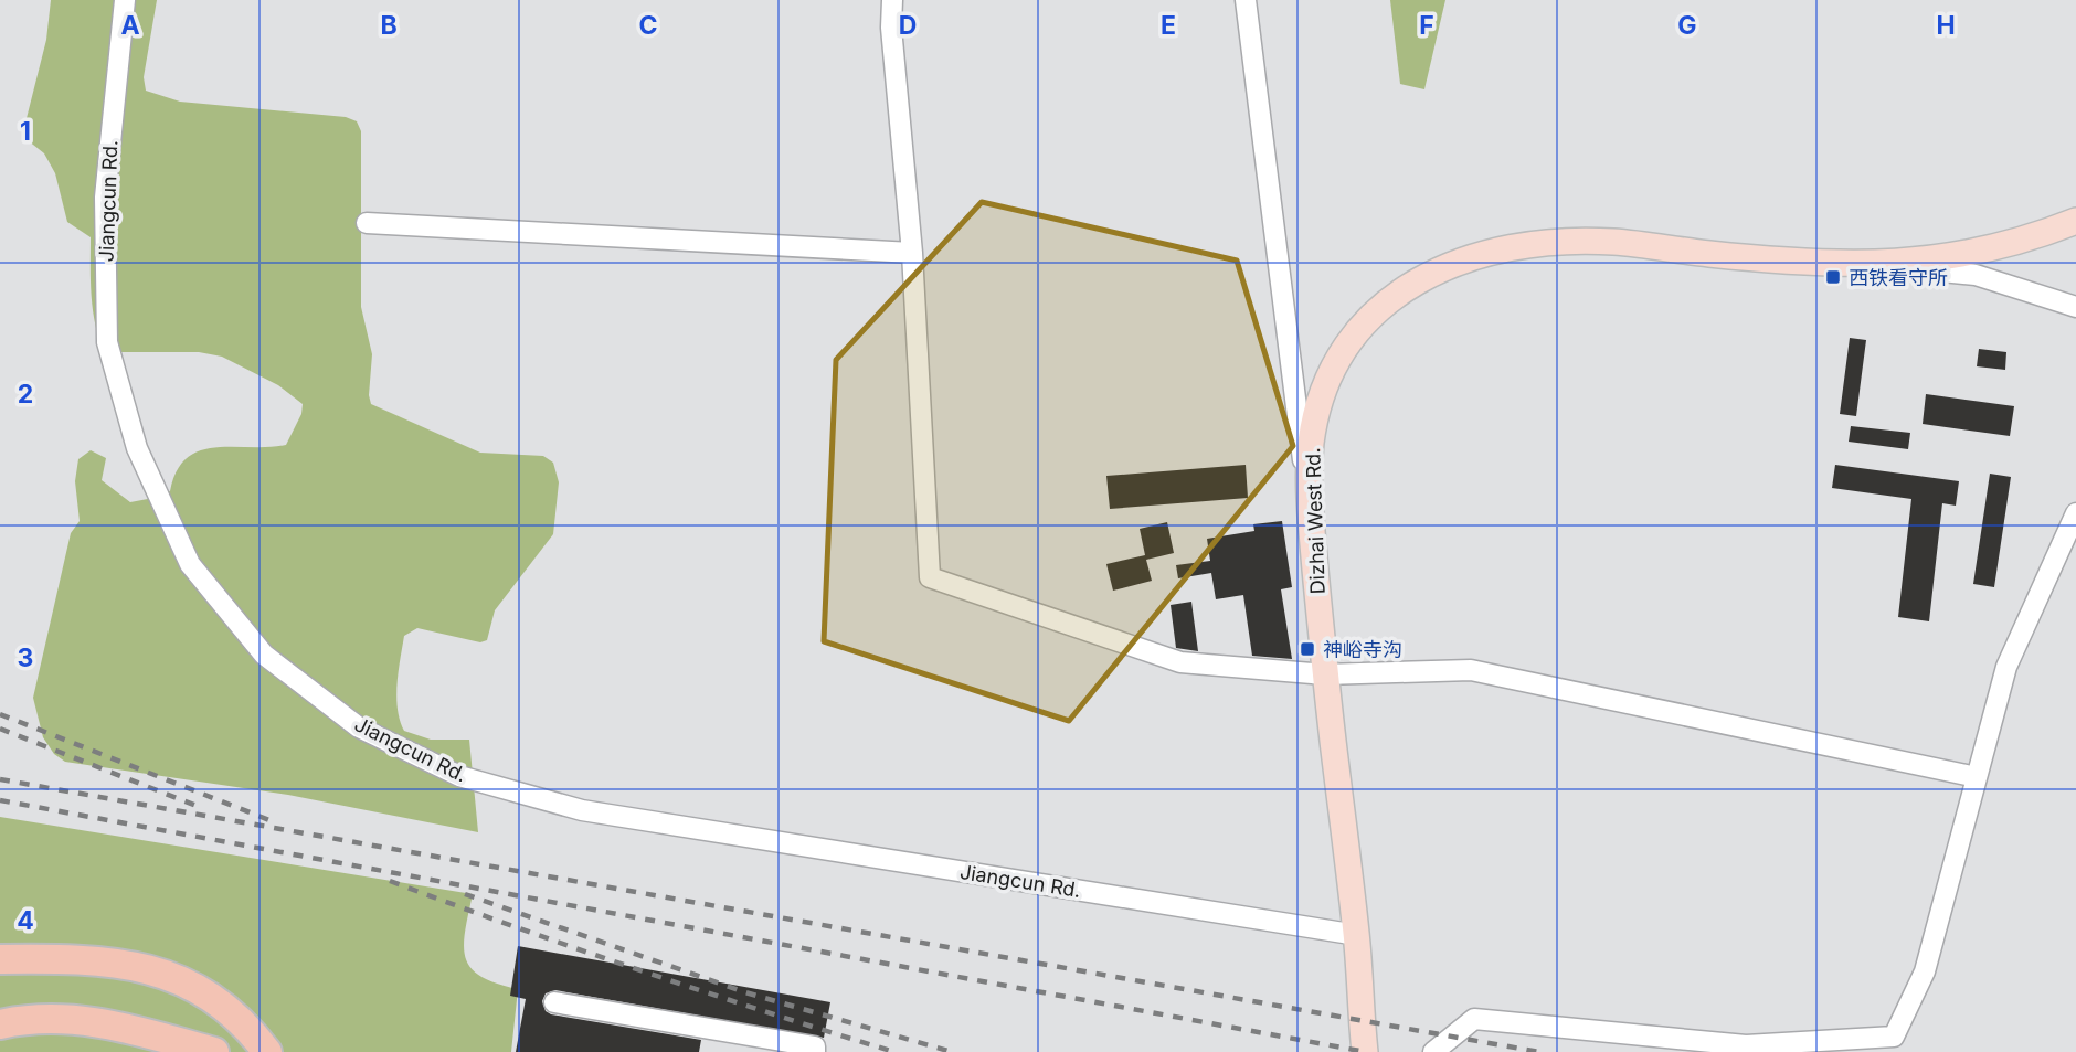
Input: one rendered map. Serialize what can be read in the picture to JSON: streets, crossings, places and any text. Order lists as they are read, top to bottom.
{
  "streets": {
    "main road": ["Dizhai West Rd."],
    "street": ["Jiangcun Rd."]
  },
  "crossings": [
    ["Jiangcun Rd.", "Dizhai West Rd."]
  ],
  "places": {
    "transit": ["西铁看守所", "神峪寺沟"]
  },
  "grid": {
    "columns": [
      "A",
      "B",
      "C",
      "D",
      "E",
      "F",
      "G",
      "H"
    ],
    "rows": [
      "1",
      "2",
      "3",
      "4"
    ]
  }
}
